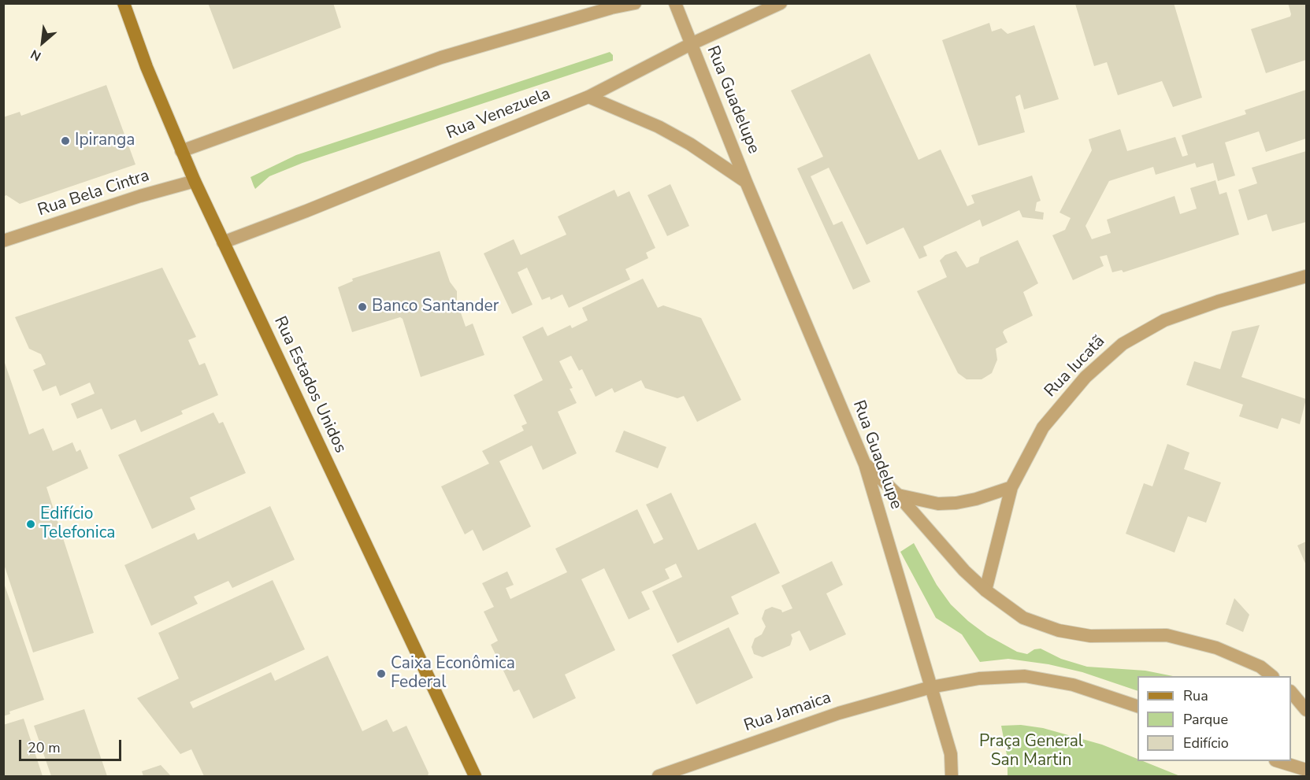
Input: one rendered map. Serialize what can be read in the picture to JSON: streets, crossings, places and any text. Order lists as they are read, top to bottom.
{
  "streets": {
    "main road": ["Rua Estados Unidos"],
    "street": [
      "Rua Guadelupe",
      "Rua Venezuela",
      "Rua Bela Cintra",
      "Rua Iucatã",
      "Rua Jamaica"
    ]
  },
  "crossings": [
    ["Rua Guadelupe", "Rua Venezuela"],
    ["Rua Guadelupe", "Rua Jamaica"],
    ["Rua Venezuela", "Rua Estados Unidos"],
    ["Rua Bela Cintra", "Rua Estados Unidos"]
  ],
  "parks": ["Praça General San Martin"],
  "places": [
    "Ipiranga",
    "Banco Santander",
    "Edifício Telefonica",
    "Caixa Econômica Federal"
  ],
  "legend": ["Rua", "Parque", "Edifício"],
  "scale_bar": "20 m",
  "north": "bottom left"
}
